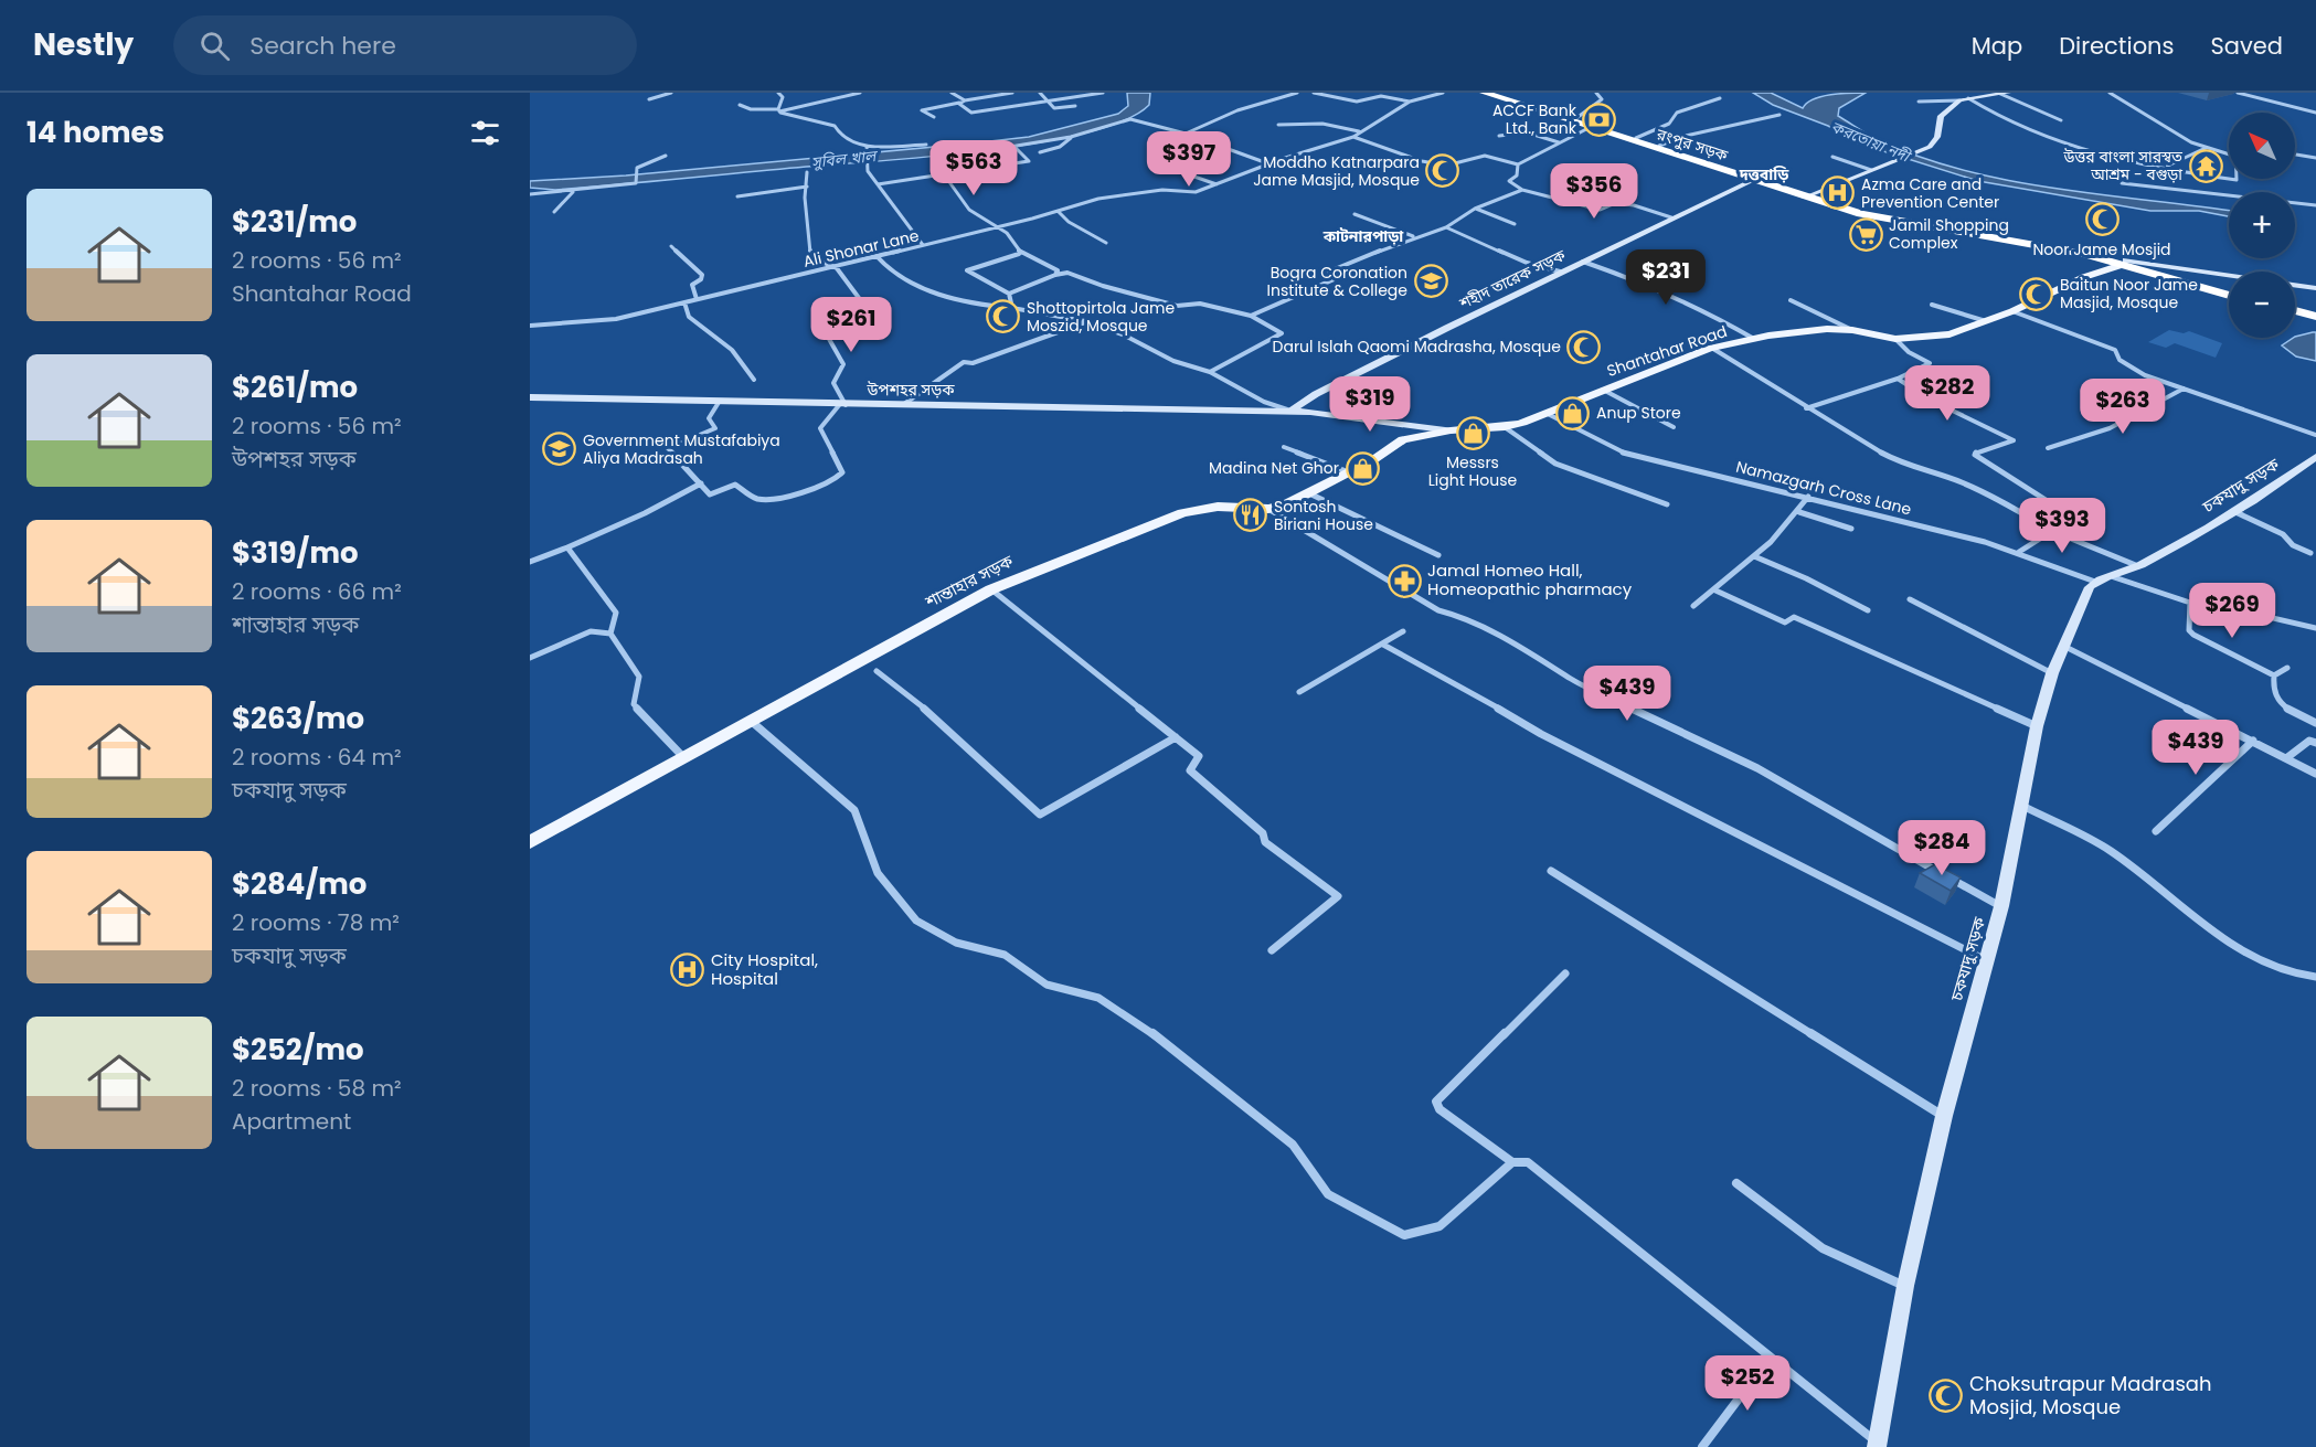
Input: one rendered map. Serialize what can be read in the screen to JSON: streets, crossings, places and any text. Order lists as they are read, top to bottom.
{
  "streets": {
    "highway": ["রংপুর সড়ক"],
    "main road": ["Shantahar Road", "শান্তাহার সড়ক"],
    "street": [
      "Ali Shonar Lane",
      "শহীদ তারেক সড়ক",
      "উপশহর সড়ক",
      "চকযাদু সড়ক",
      "Namazgarh Cross Lane"
    ]
  },
  "crossings": [
    ["রংপুর সড়ক", "শহীদ তারেক সড়ক"],
    ["রংপুর সড়ক", "Shantahar Road"],
    ["শহীদ তারেক সড়ক", "উপশহর সড়ক"],
    ["Shantahar Road", "উপশহর সড়ক"],
    ["Shantahar Road", "Namazgarh Cross Lane"],
    ["Shantahar Road", "শান্তাহার সড়ক"],
    ["উপশহর সড়ক", "শান্তাহার সড়ক"],
    ["চকযাদু সড়ক", "Namazgarh Cross Lane"]
  ],
  "districts": ["দত্তবাড়ি", "কাটনারপাড়া"],
  "water": ["করতোয়া নদী", "সুবিল খাল"],
  "places": {
    "bank": ["ACCF Bank Ltd., Bank"],
    "temple": ["উত্তর বাংলা সারস্বত আশ্রম - বগুড়া"],
    "mosque": [
      "Moddho Katnarpara Jame Masjid, Mosque",
      "Noor Jame Mosjid",
      "Baitun Noor Jame Masjid, Mosque",
      "Shottopirtola Jame Moszid, Mosque",
      "Darul Islah Qaomi Madrasha, Mosque",
      "Choksutrapur Madrasah Mosjid, Mosque"
    ],
    "hospital": ["Azma Care and Prevention Center", "City Hospital, Hospital"],
    "supermarket": ["Jamil Shopping Complex"],
    "school or university": ["Bogra Coronation Institute & College", "Government Mustafabiya Aliya Madrasah"],
    "shop": ["Anup Store", "Messrs Light House", "Madina Net Ghor"],
    "restaurant": ["Sontosh Biriani House"],
    "pharmacy": ["Jamal Homeo Hall, Homeopathic pharmacy"]
  },
  "north": "top left",
  "page": {
    "header": "Nestly",
    "search": "Search here",
    "nav": ["Map", "Directions", "Saved"],
    "heading": "14 homes",
    "map_buttons": ["+", "−"],
    "price": [
      "$397",
      "$563",
      "$356",
      "$231",
      "$261",
      "$282",
      "$319",
      "$263",
      "$393",
      "$269",
      "$439",
      "$439",
      "$284",
      "$252"
    ],
    "list": [
      {
        "name": "$231/mo",
        "note": "2 rooms · 56 m² · Shantahar Road"
      },
      {
        "name": "$261/mo",
        "note": "2 rooms · 56 m² · উপশহর সড়ক"
      },
      {
        "name": "$319/mo",
        "note": "2 rooms · 66 m² · শান্তাহার সড়ক"
      },
      {
        "name": "$263/mo",
        "note": "2 rooms · 64 m² · চকযাদু সড়ক"
      },
      {
        "name": "$284/mo",
        "note": "2 rooms · 78 m² · চকযাদু সড়ক"
      },
      {
        "name": "$252/mo",
        "note": "2 rooms · 58 m² · Apartment"
      }
    ]
  }
}
